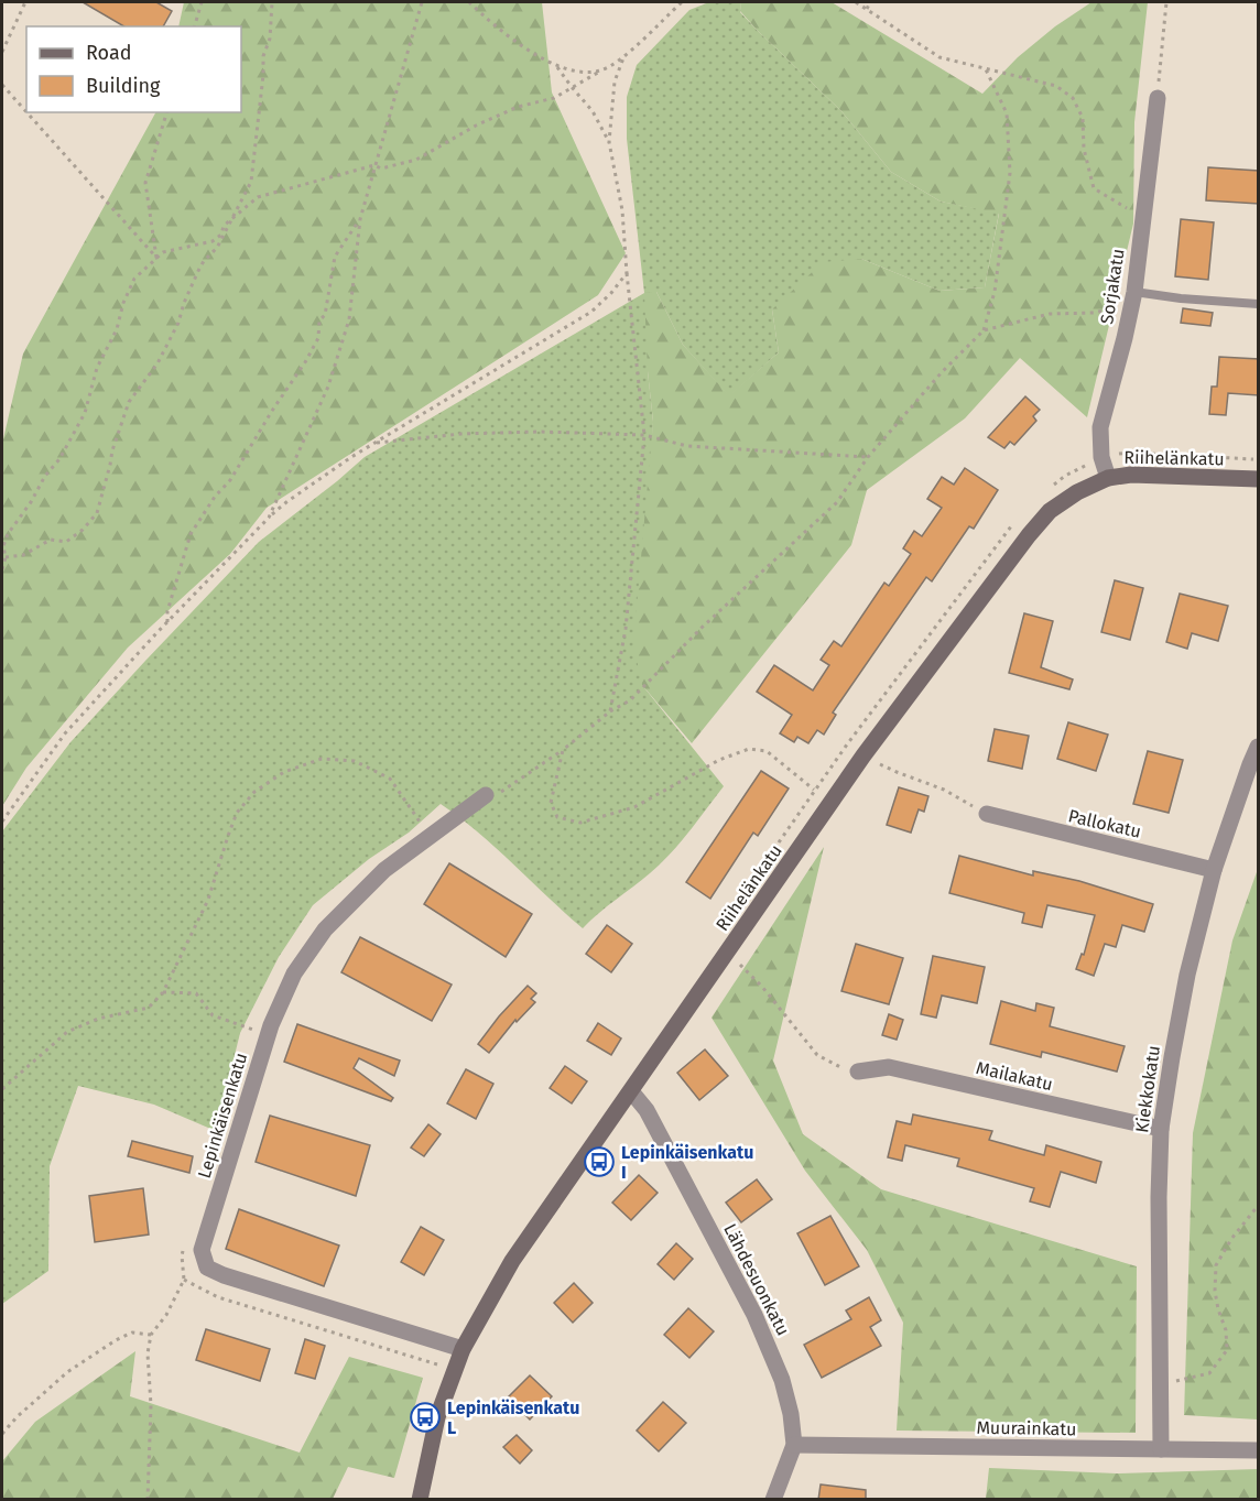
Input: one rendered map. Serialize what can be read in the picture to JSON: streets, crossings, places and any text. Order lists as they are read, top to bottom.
{
  "streets": {
    "street": [
      "Sorjakatu",
      "Riihelänkatu",
      "Pallokatu",
      "Mailakatu",
      "Kiekkokatu",
      "Lepinkäisenkatu",
      "Lähdesuonkatu",
      "Muurainkatu"
    ]
  },
  "crossings": [
    ["Sorjakatu", "Riihelänkatu"],
    ["Riihelänkatu", "Lepinkäisenkatu"],
    ["Riihelänkatu", "Lähdesuonkatu"],
    ["Pallokatu", "Kiekkokatu"],
    ["Mailakatu", "Kiekkokatu"],
    ["Kiekkokatu", "Muurainkatu"],
    ["Lähdesuonkatu", "Muurainkatu"]
  ],
  "places": {
    "bus stop": ["Lepinkäisenkatu I", "Lepinkäisenkatu L"]
  },
  "legend": ["Road", "Building"]
}
